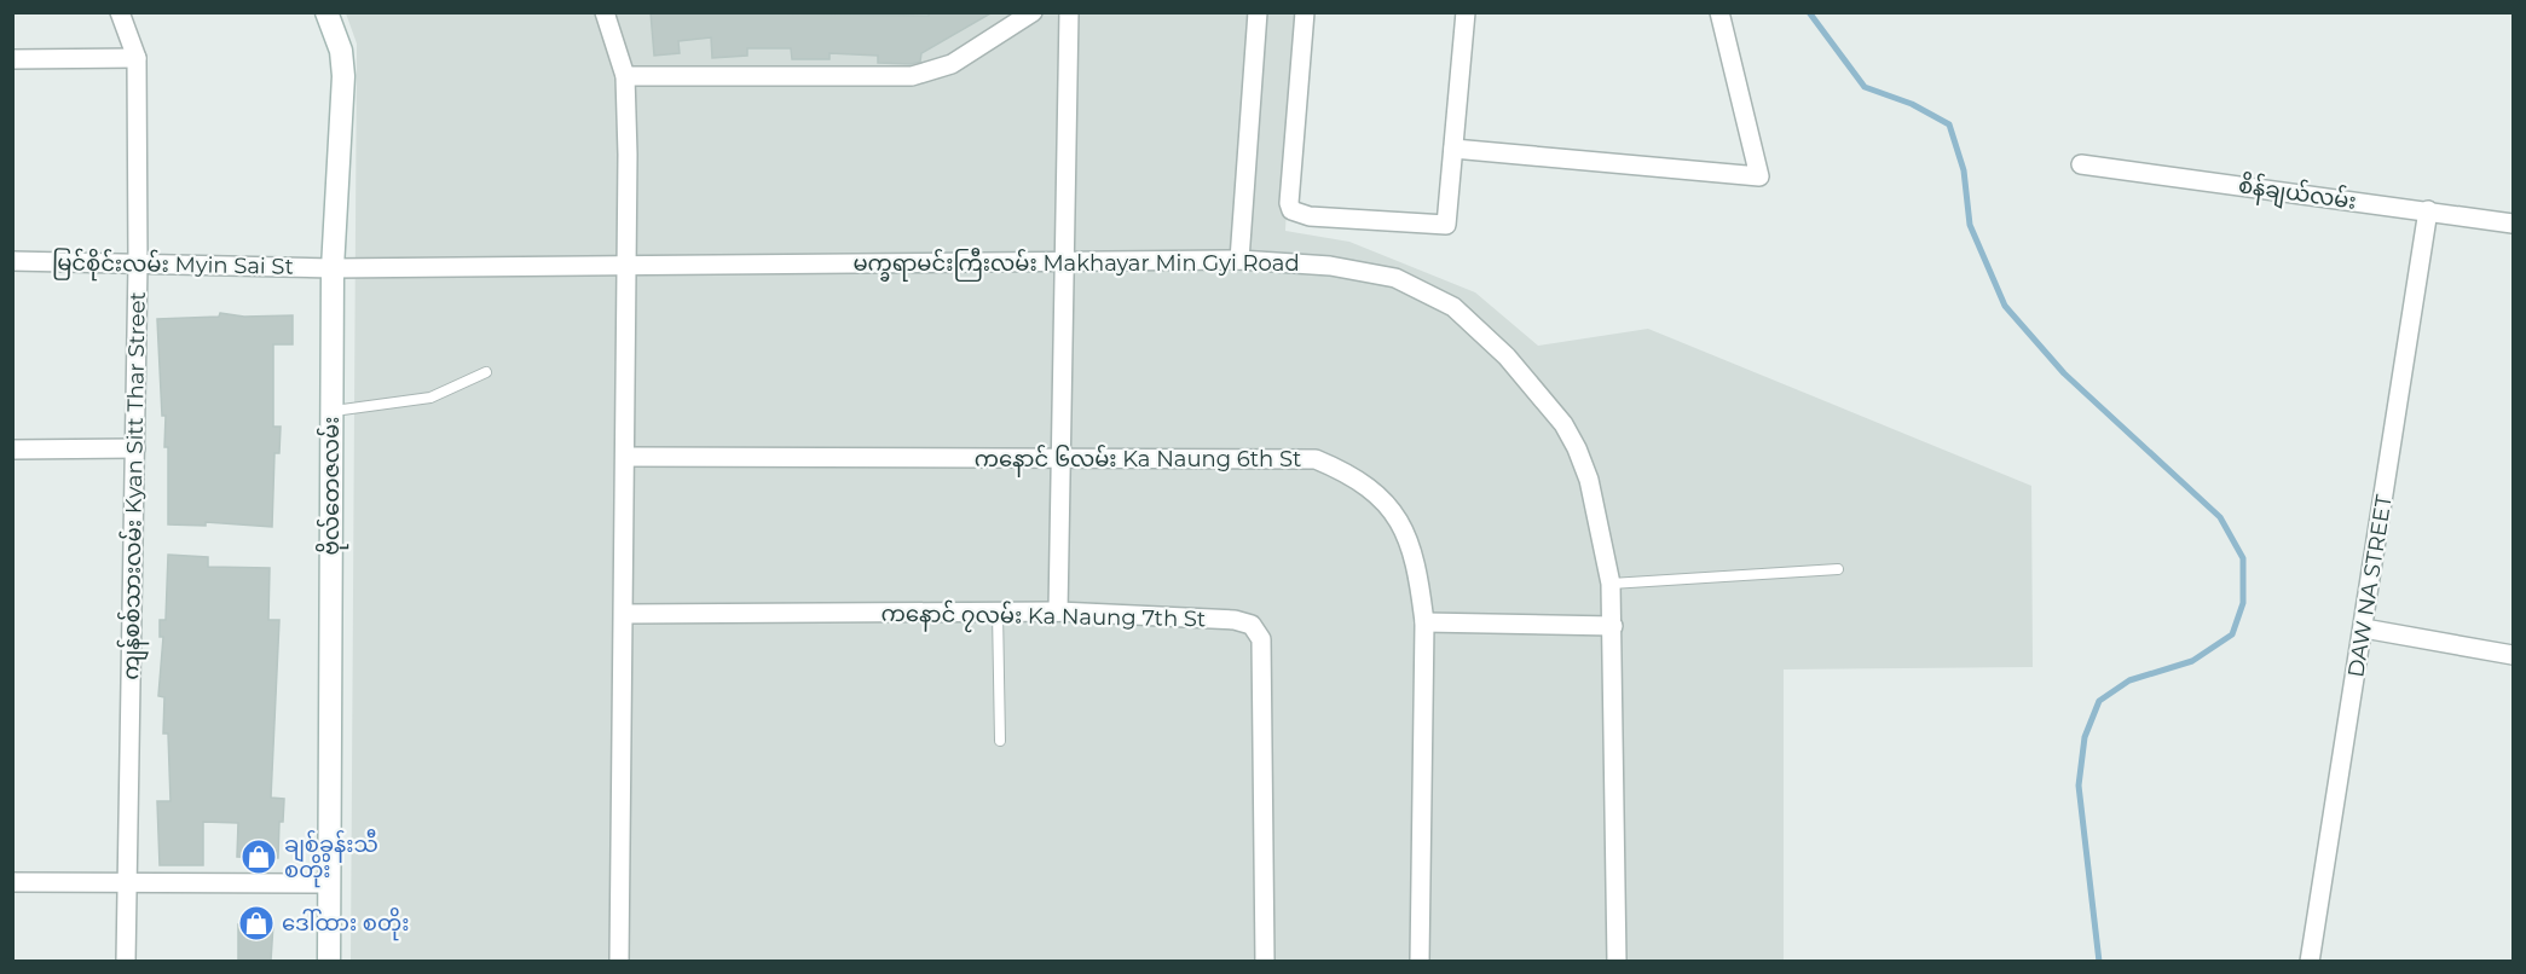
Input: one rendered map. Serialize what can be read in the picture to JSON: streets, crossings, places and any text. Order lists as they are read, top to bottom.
{
  "streets": {
    "main road": ["ဗိုလ်တေဇလမ်း"],
    "street": [
      "စိန်ချယ်လမ်း",
      "မက္ခရာမင်းကြီးလမ်း Makhayar Min Gyi Road",
      "မြင်စိုင်းလမ်း Myin Sai St",
      "ကနောင် ၆လမ်း Ka Naung 6th St",
      "ကျန်စစ်သားလမ်း Kyan Sitt Thar Street",
      "DAW NA STREET",
      "ကနောင် ၇လမ်း Ka Naung 7th St"
    ]
  },
  "crossings": [
    ["စိန်ချယ်လမ်း", "DAW NA STREET"],
    ["မက္ခရာမင်းကြီးလမ်း Makhayar Min Gyi Road", "မြင်စိုင်းလမ်း Myin Sai St"],
    ["မက္ခရာမင်းကြီးလမ်း Makhayar Min Gyi Road", "ဗိုလ်တေဇလမ်း"],
    ["မြင်စိုင်းလမ်း Myin Sai St", "ကျန်စစ်သားလမ်း Kyan Sitt Thar Street"],
    ["မြင်စိုင်းလမ်း Myin Sai St", "ဗိုလ်တေဇလမ်း"]
  ],
  "places": {
    "shop": ["ချစ်ခွန်းသီ စတိုး", "ဒေါ်ထား စတိုး"]
  }
}
